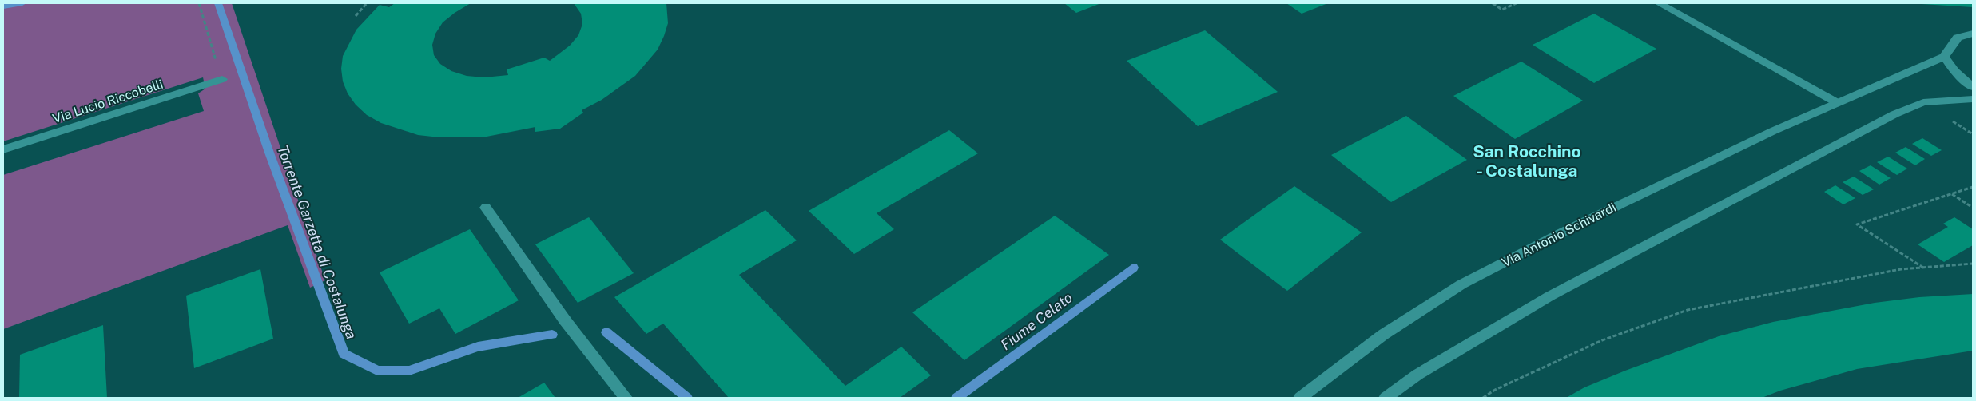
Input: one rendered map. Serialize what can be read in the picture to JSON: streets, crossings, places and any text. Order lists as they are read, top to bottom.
{
  "streets": {
    "street": ["Via Lucio Riccobelli", "Via Antonio Schivardi"]
  },
  "districts": ["San Rocchino - Costalunga"],
  "water": ["Torrente Garzetta di Costalunga", "Fiume Celato"]
}
